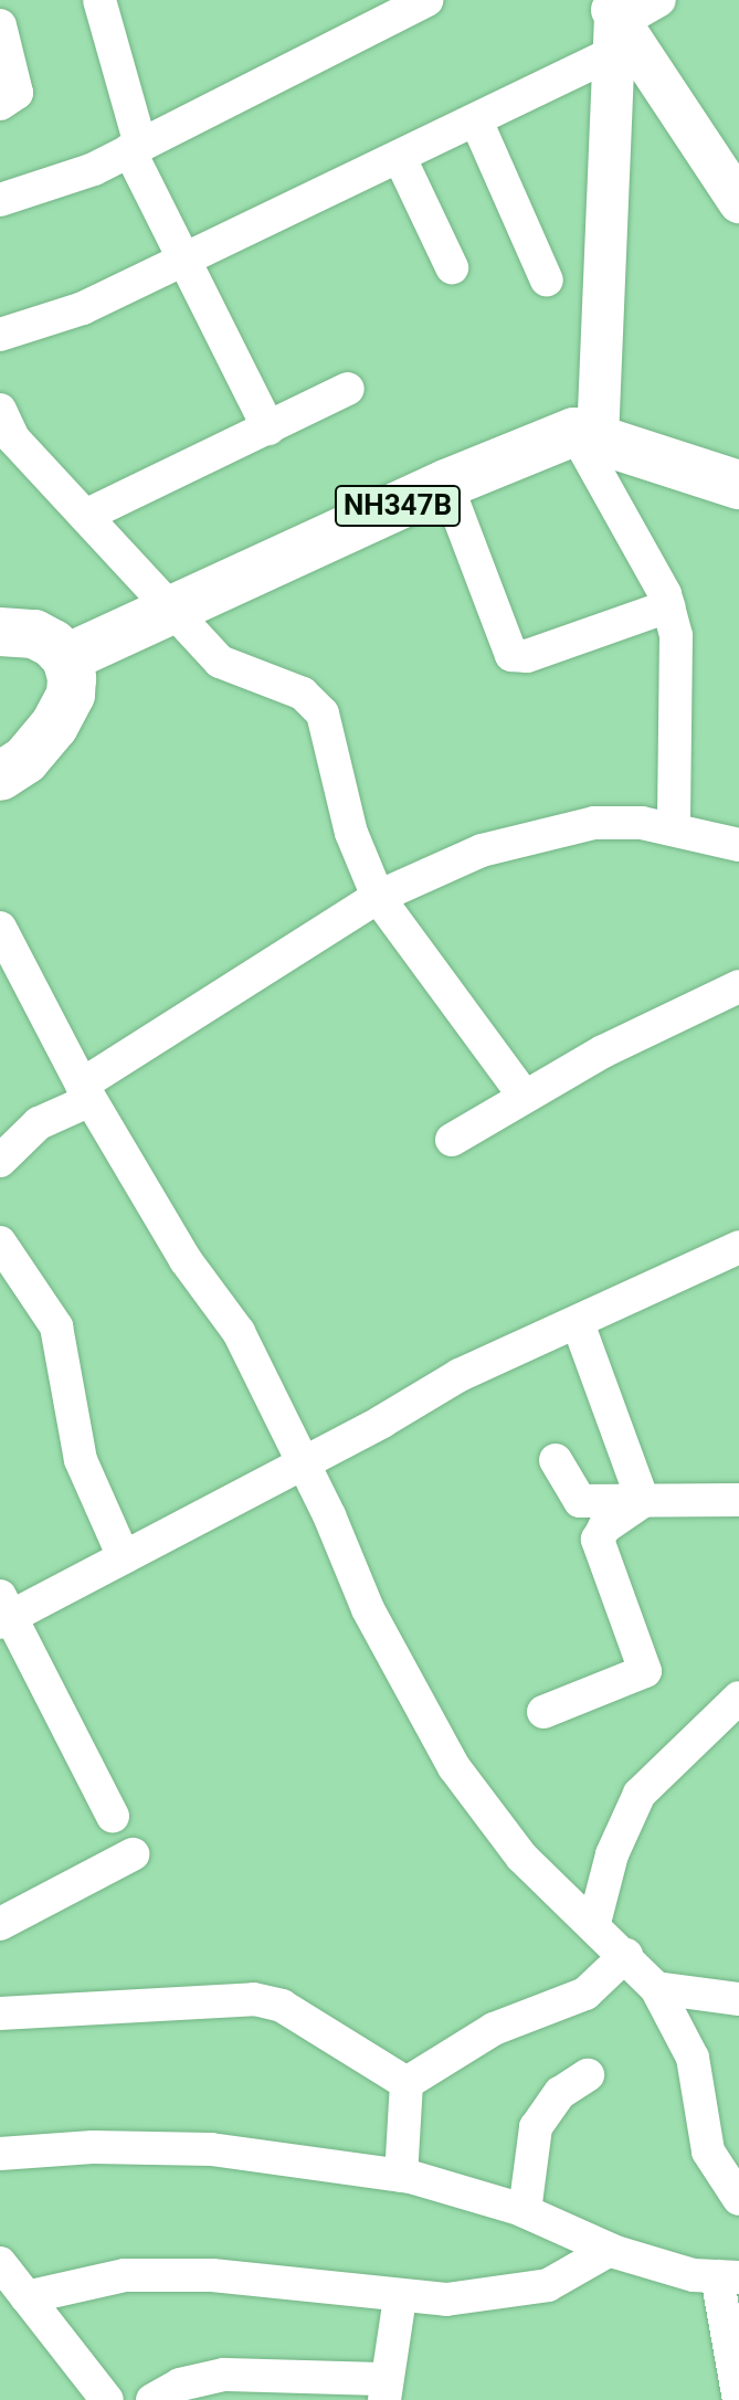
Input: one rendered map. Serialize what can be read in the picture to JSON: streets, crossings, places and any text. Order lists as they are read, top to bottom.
{
  "streets": {
    "highway": ["NH347B"]
  }
}
